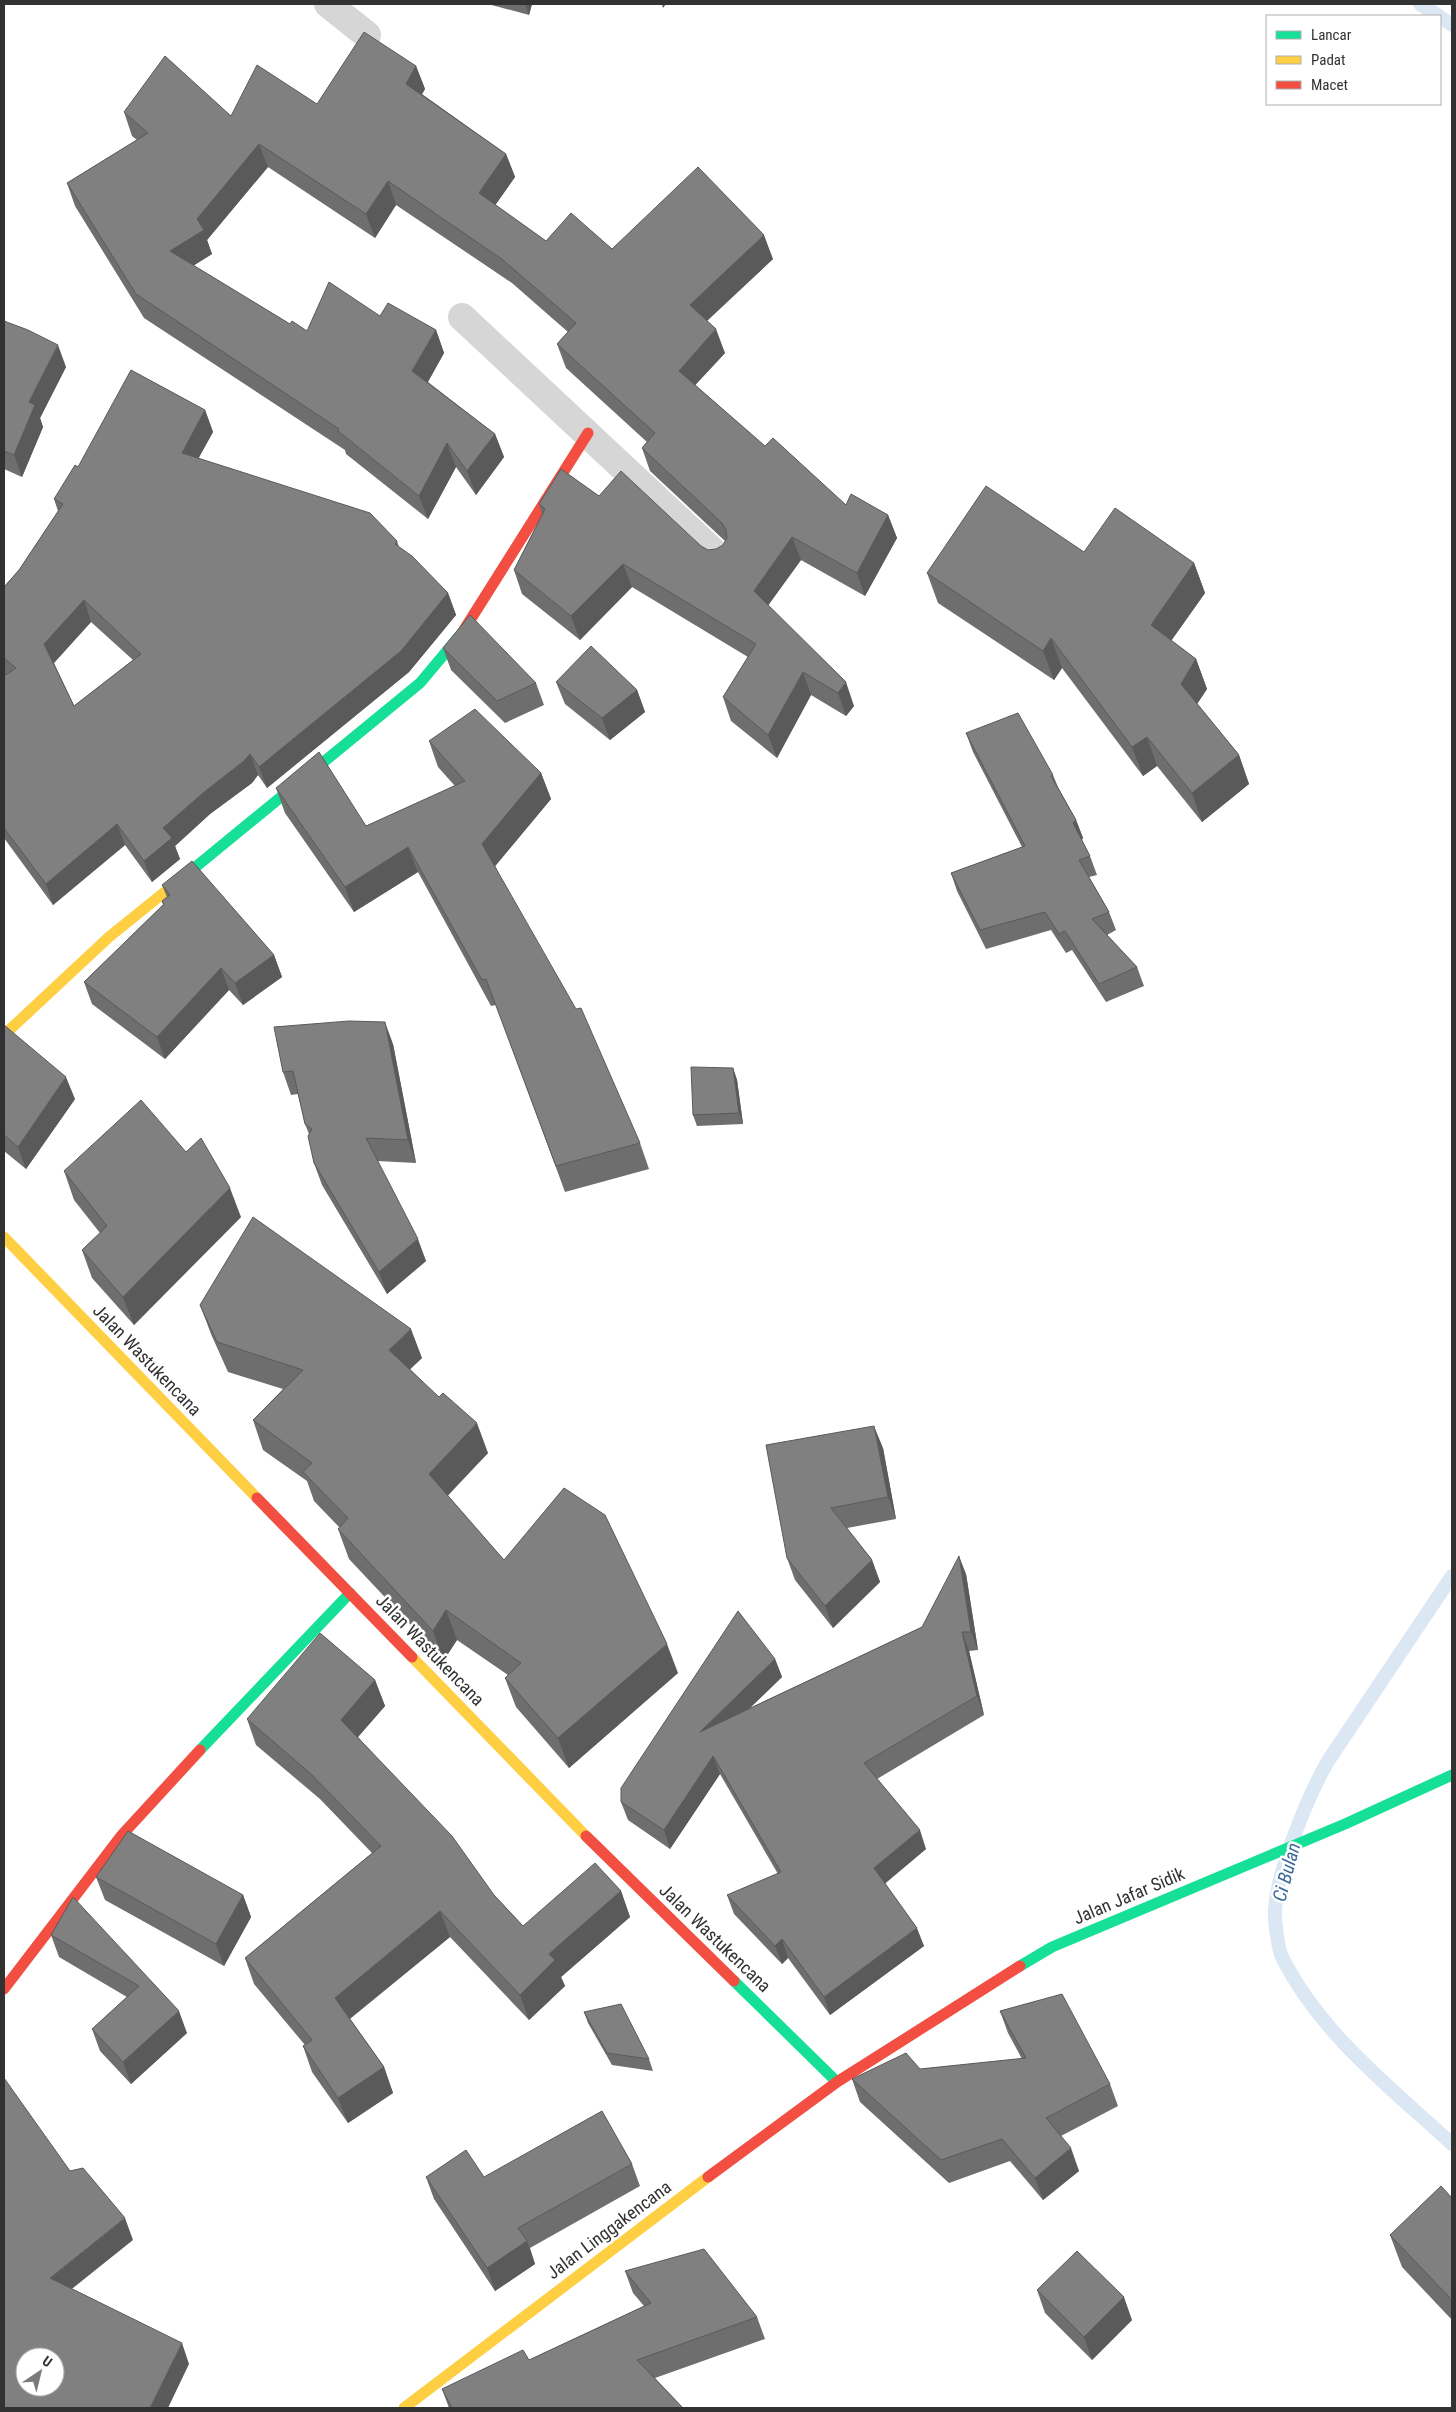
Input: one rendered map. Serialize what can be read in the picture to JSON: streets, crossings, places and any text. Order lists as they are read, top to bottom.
{
  "streets": {
    "street": ["Jalan Wastukencana", "Jalan Jafar Sidik", "Jalan Linggakencana"]
  },
  "crossings": [
    ["Jalan Wastukencana", "Jalan Jafar Sidik"],
    ["Jalan Wastukencana", "Jalan Linggakencana"],
    ["Jalan Jafar Sidik", "Jalan Linggakencana"]
  ],
  "water": ["Ci Bulan"],
  "legend": ["Lancar", "Padat", "Macet"],
  "north": "top right"
}
